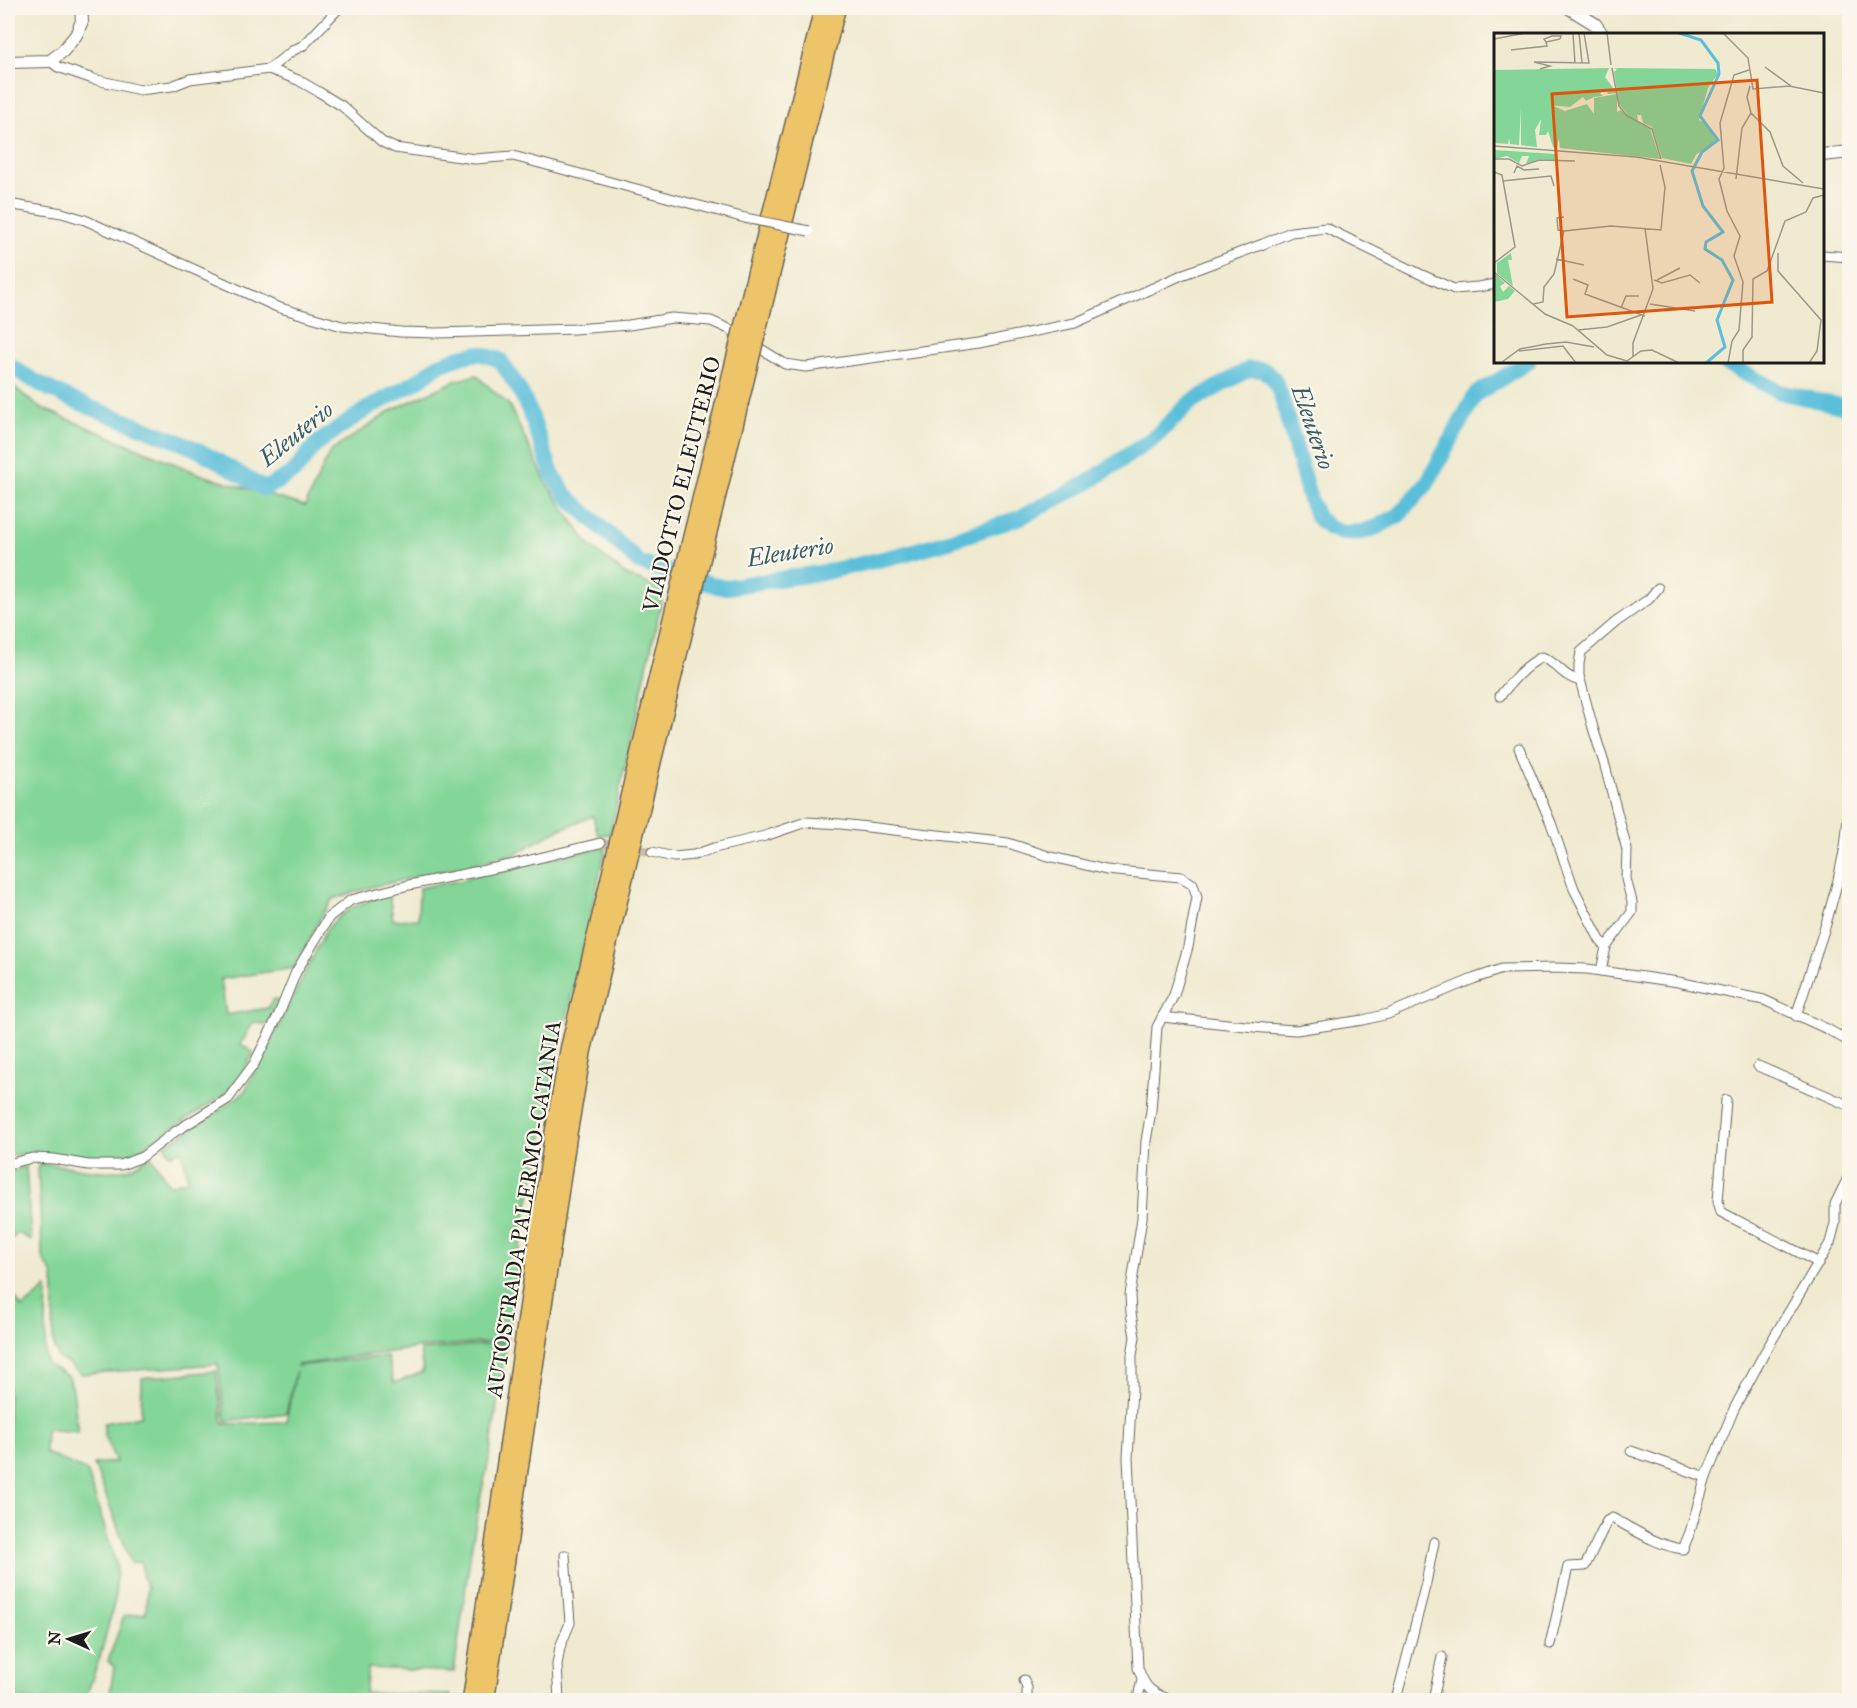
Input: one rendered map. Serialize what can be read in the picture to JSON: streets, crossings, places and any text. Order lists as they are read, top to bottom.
{
  "streets": {
    "highway": ["VIADOTTO ELEUTERIO", "AUTOSTRADA PALERMO-CATANIA"]
  },
  "crossings": [
    ["VIADOTTO ELEUTERIO", "AUTOSTRADA PALERMO-CATANIA"]
  ],
  "water": ["Eleuterio"],
  "north": "left"
}
